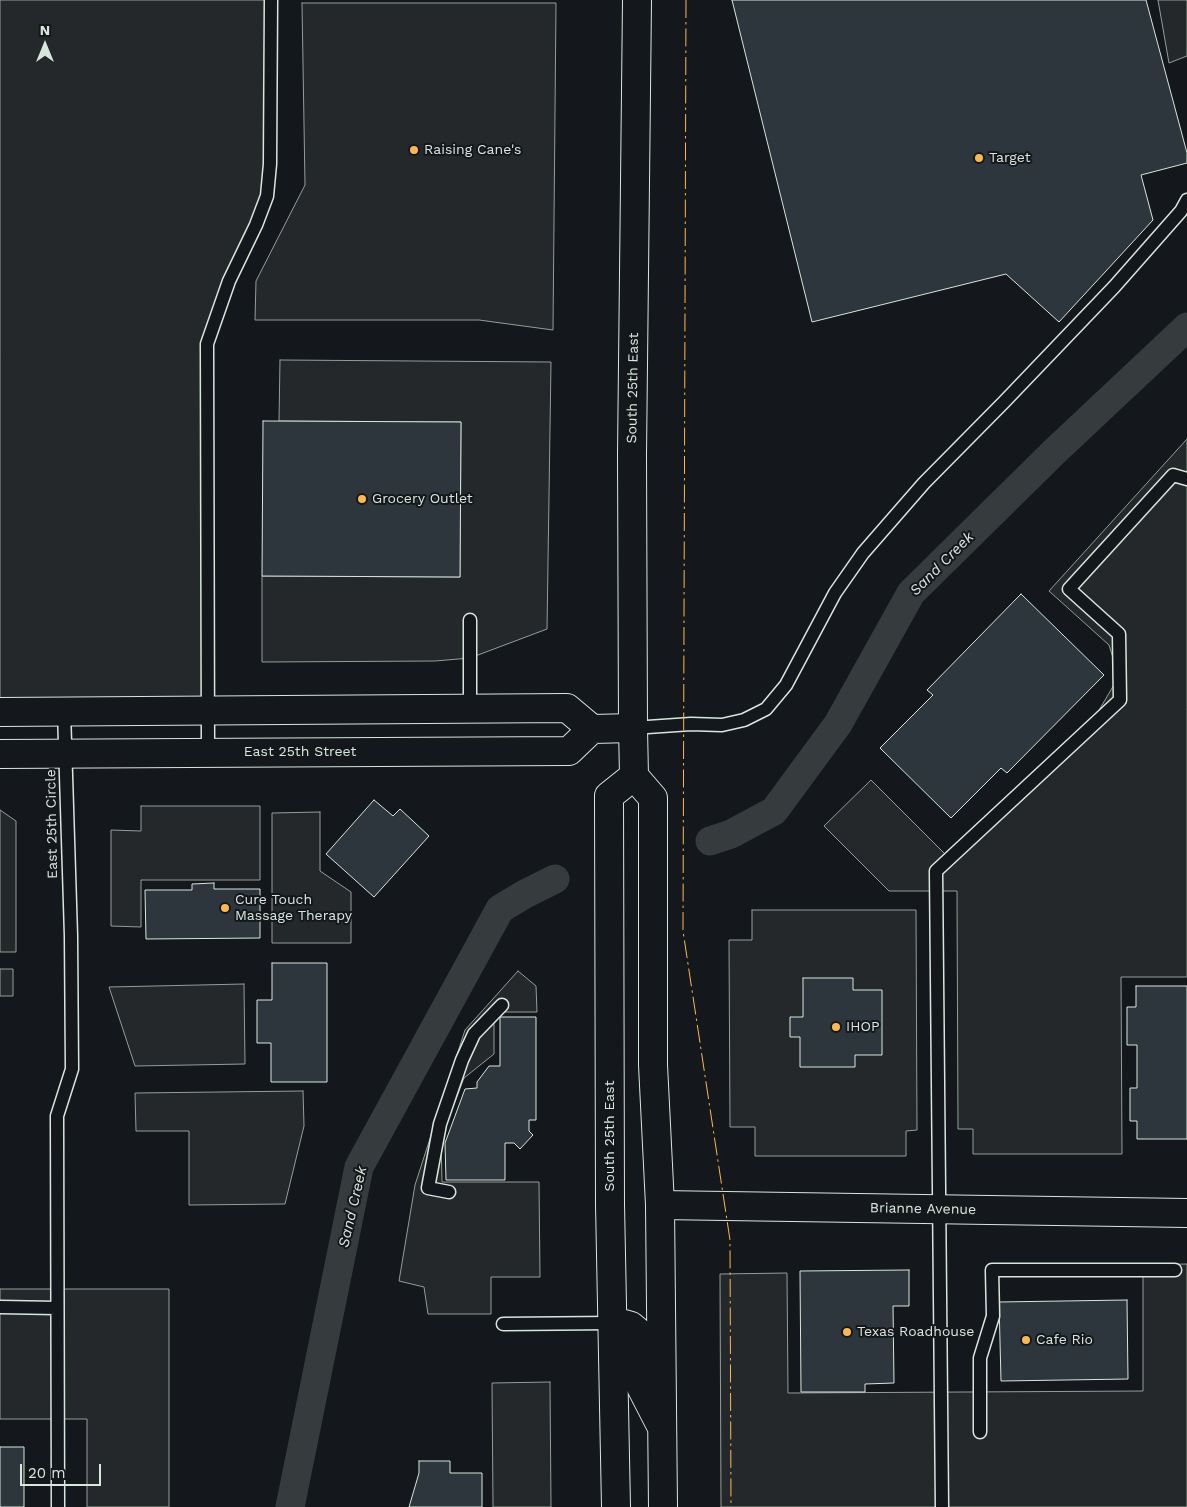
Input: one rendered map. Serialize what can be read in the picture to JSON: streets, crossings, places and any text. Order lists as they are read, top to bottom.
{
  "streets": {
    "main road": ["South 25th East", "East 25th Street", "Brianne Avenue"],
    "lane": ["East 25th Circle"]
  },
  "crossings": [
    ["East 25th Street", "East 25th Circle"]
  ],
  "water": ["Sand Creek"],
  "places": [
    "Raising Cane's",
    "Target",
    "Grocery Outlet",
    "Cure Touch Massage Therapy",
    "IHOP",
    "Texas Roadhouse",
    "Cafe Rio"
  ],
  "scale_bar": "20 m",
  "north": "top"
}
